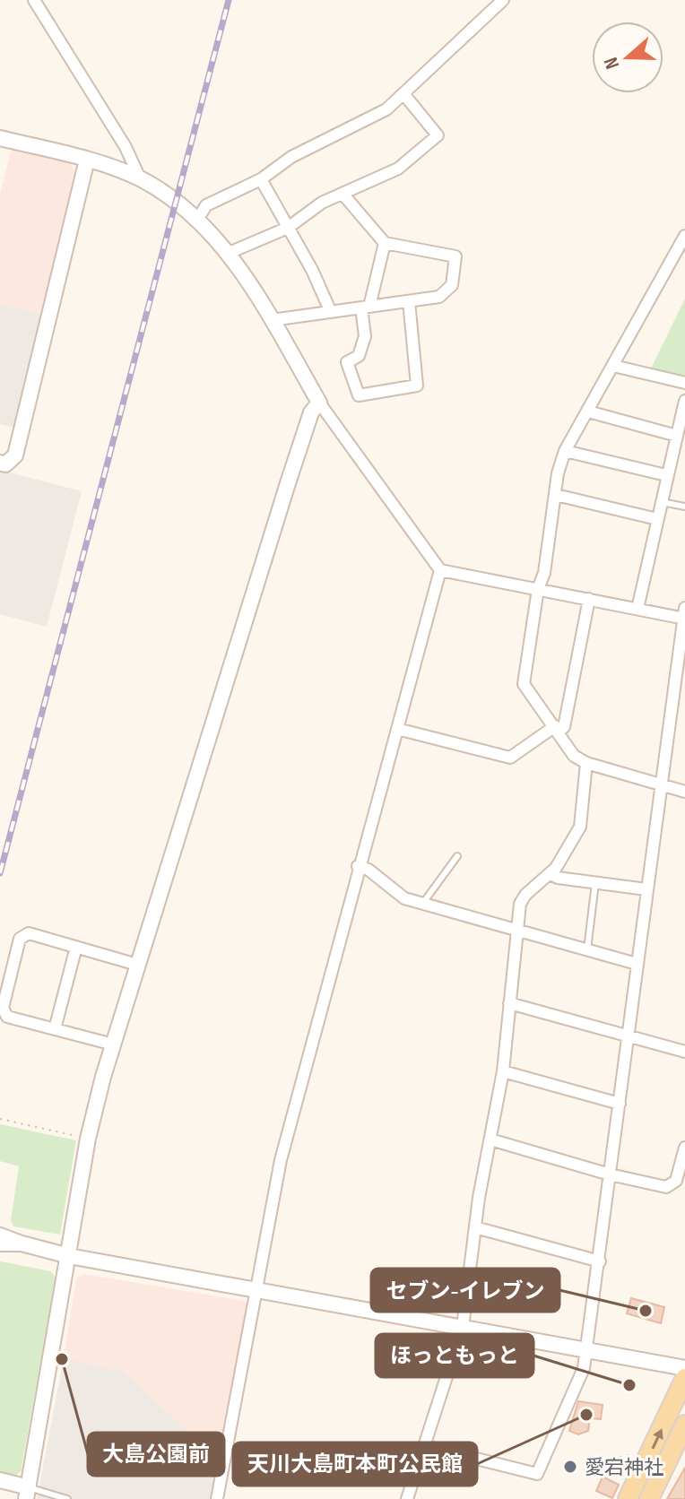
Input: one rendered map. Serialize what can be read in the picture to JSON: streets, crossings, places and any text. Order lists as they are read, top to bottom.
{
  "places": [
    "セブン-イレブン",
    "大島公園前",
    "ほっともっと",
    "天川大島町本町公民館",
    "愛宕神社"
  ],
  "north": "left"
}
